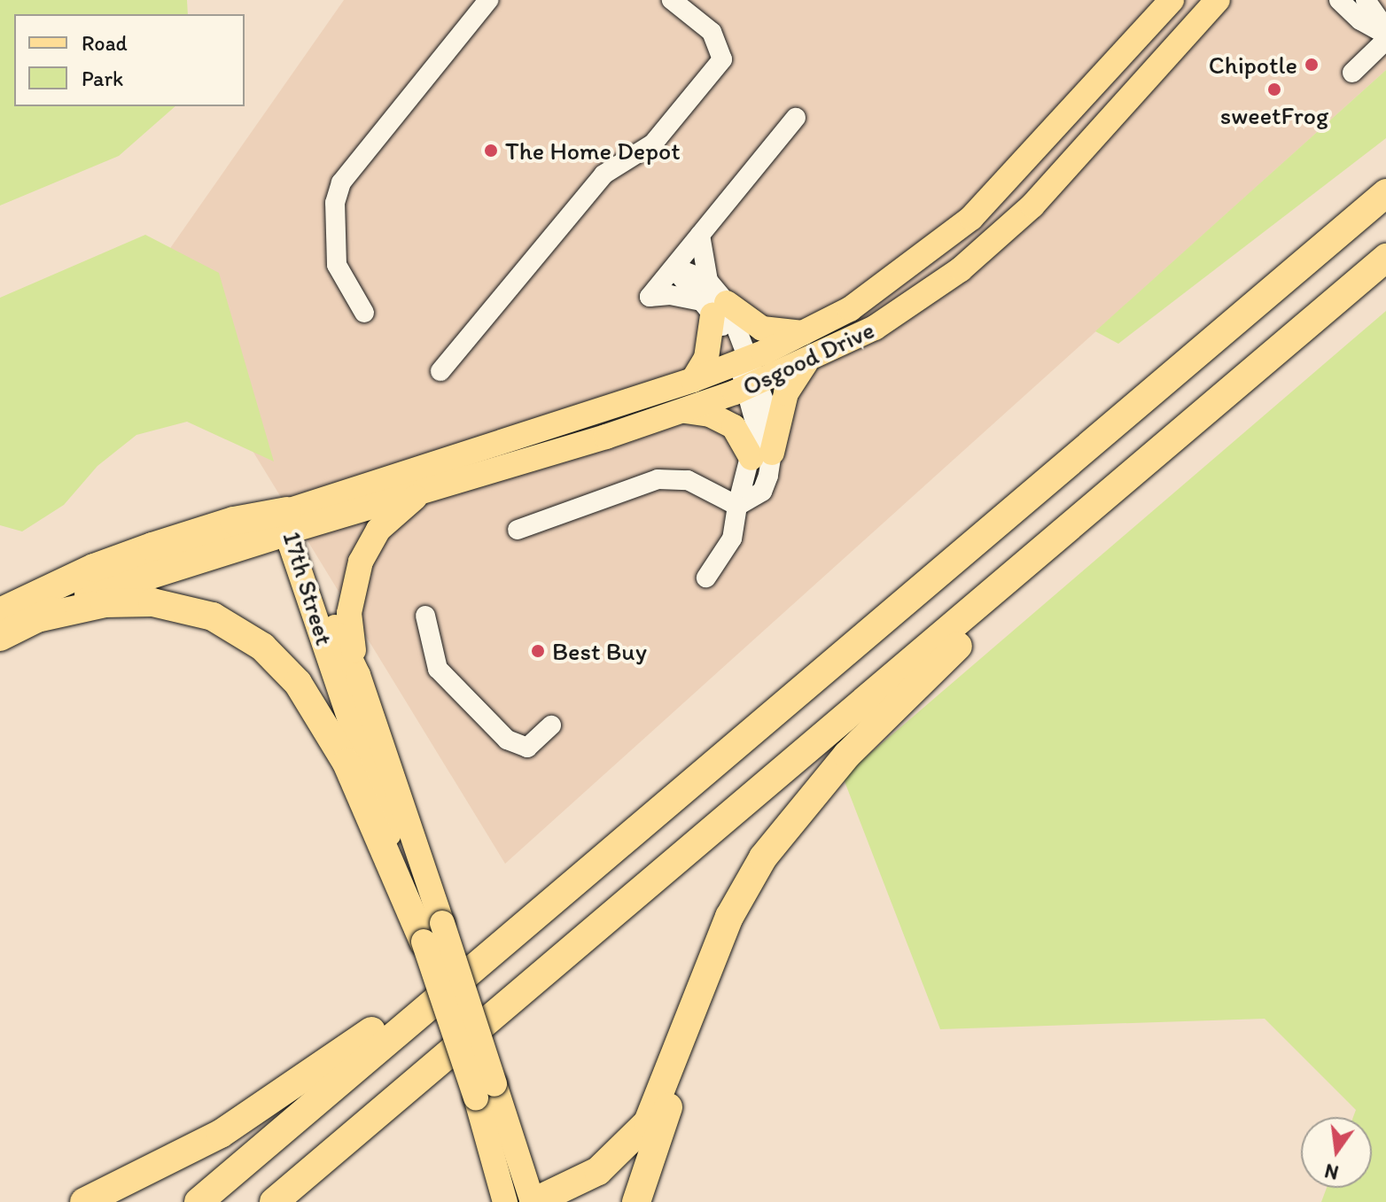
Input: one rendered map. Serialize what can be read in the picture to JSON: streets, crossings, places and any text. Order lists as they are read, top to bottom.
{
  "streets": {
    "main road": ["Osgood Drive", "17th Street"]
  },
  "crossings": [
    ["Osgood Drive", "17th Street"]
  ],
  "places": [
    "Chipotle",
    "sweetFrog",
    "The Home Depot",
    "Best Buy"
  ],
  "legend": ["Road", "Park"],
  "north": "bottom"
}
